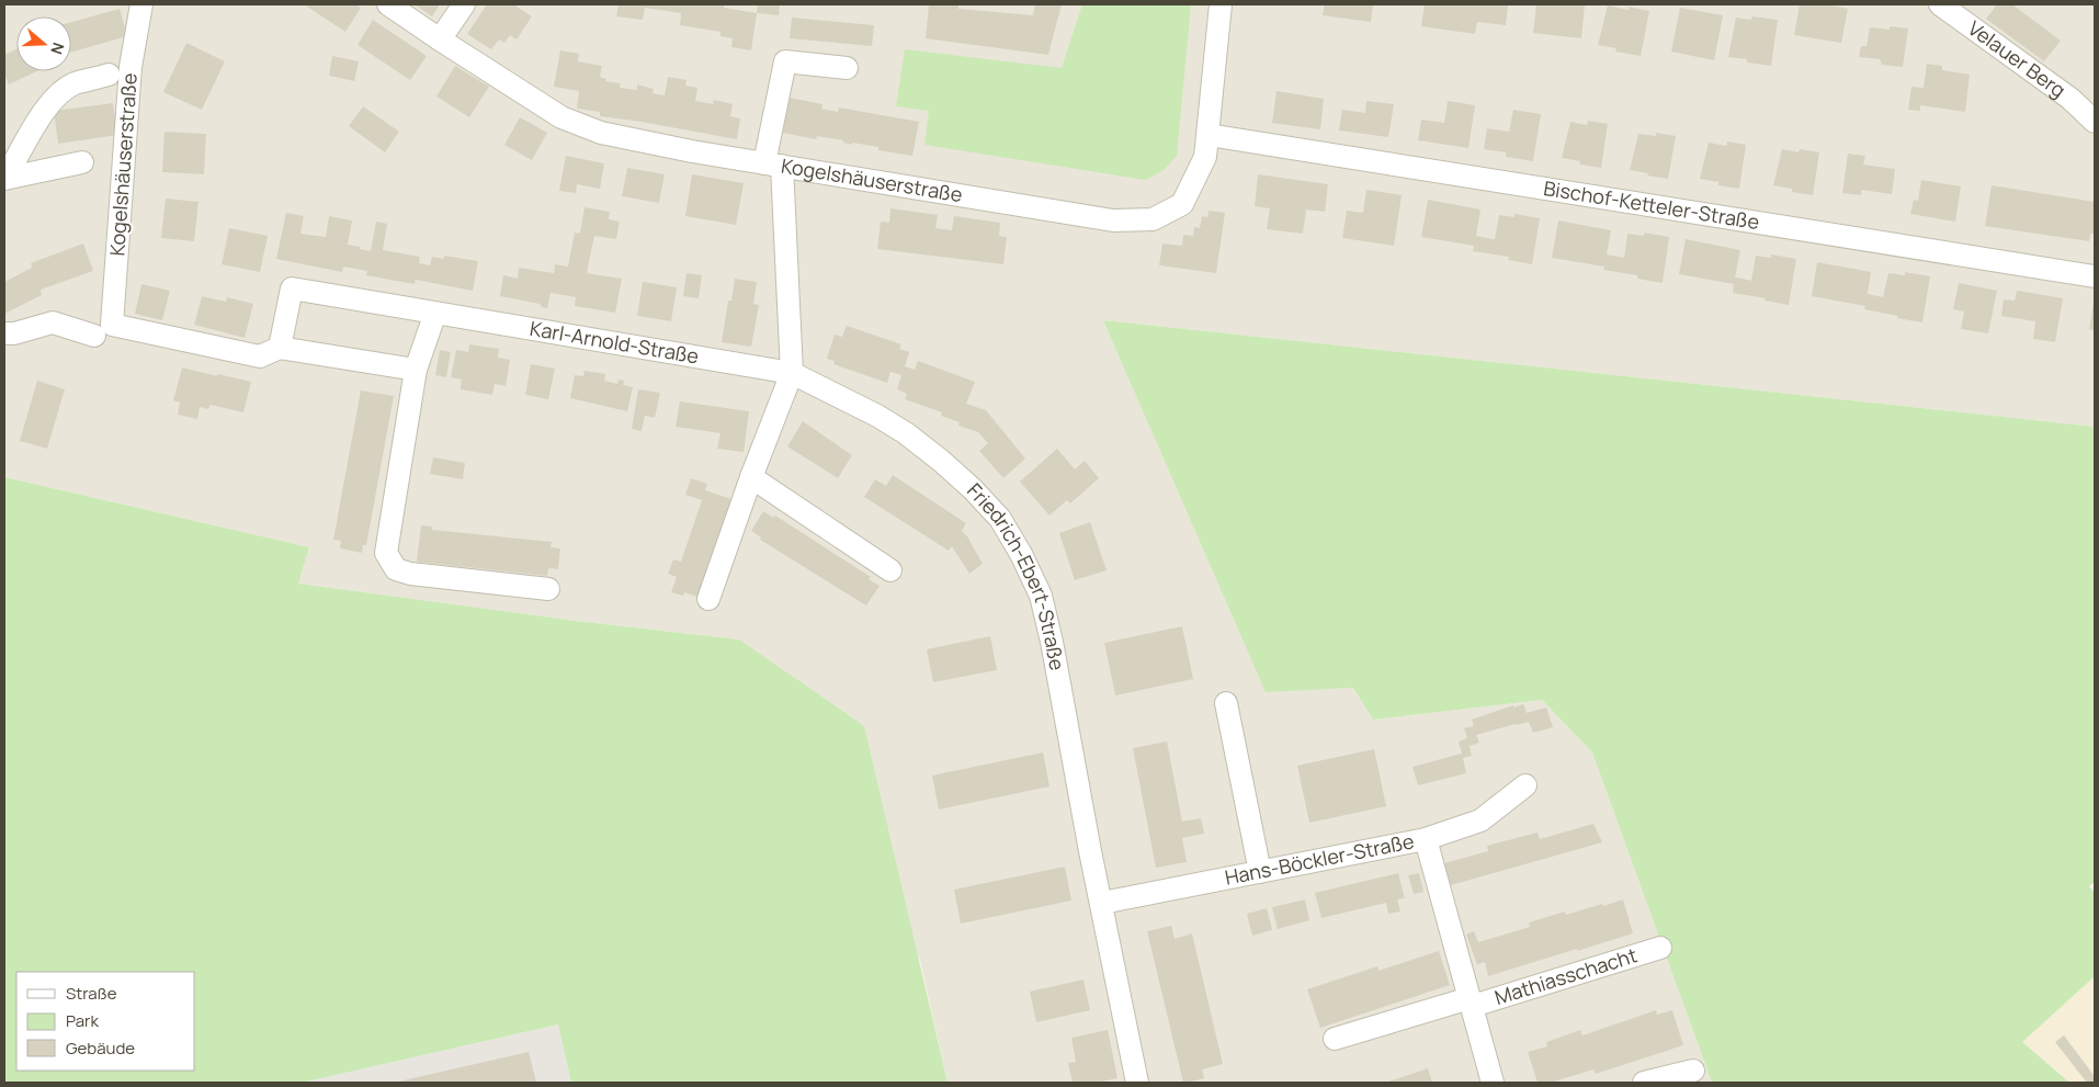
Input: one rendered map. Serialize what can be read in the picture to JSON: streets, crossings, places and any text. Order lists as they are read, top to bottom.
{
  "streets": {
    "street": [
      "Velauer Berg",
      "Kogelshäuserstraße",
      "Bischof-Ketteler-Straße",
      "Karl-Arnold-Straße",
      "Friedrich-Ebert-Straße",
      "Hans-Böckler-Straße",
      "Mathiasschacht"
    ]
  },
  "crossings": [
    ["Kogelshäuserstraße", "Bischof-Ketteler-Straße"],
    ["Karl-Arnold-Straße", "Friedrich-Ebert-Straße"],
    ["Friedrich-Ebert-Straße", "Hans-Böckler-Straße"],
    ["Hans-Böckler-Straße", "Mathiasschacht"]
  ],
  "legend": ["Straße", "Park", "Gebäude"],
  "north": "right"
}
